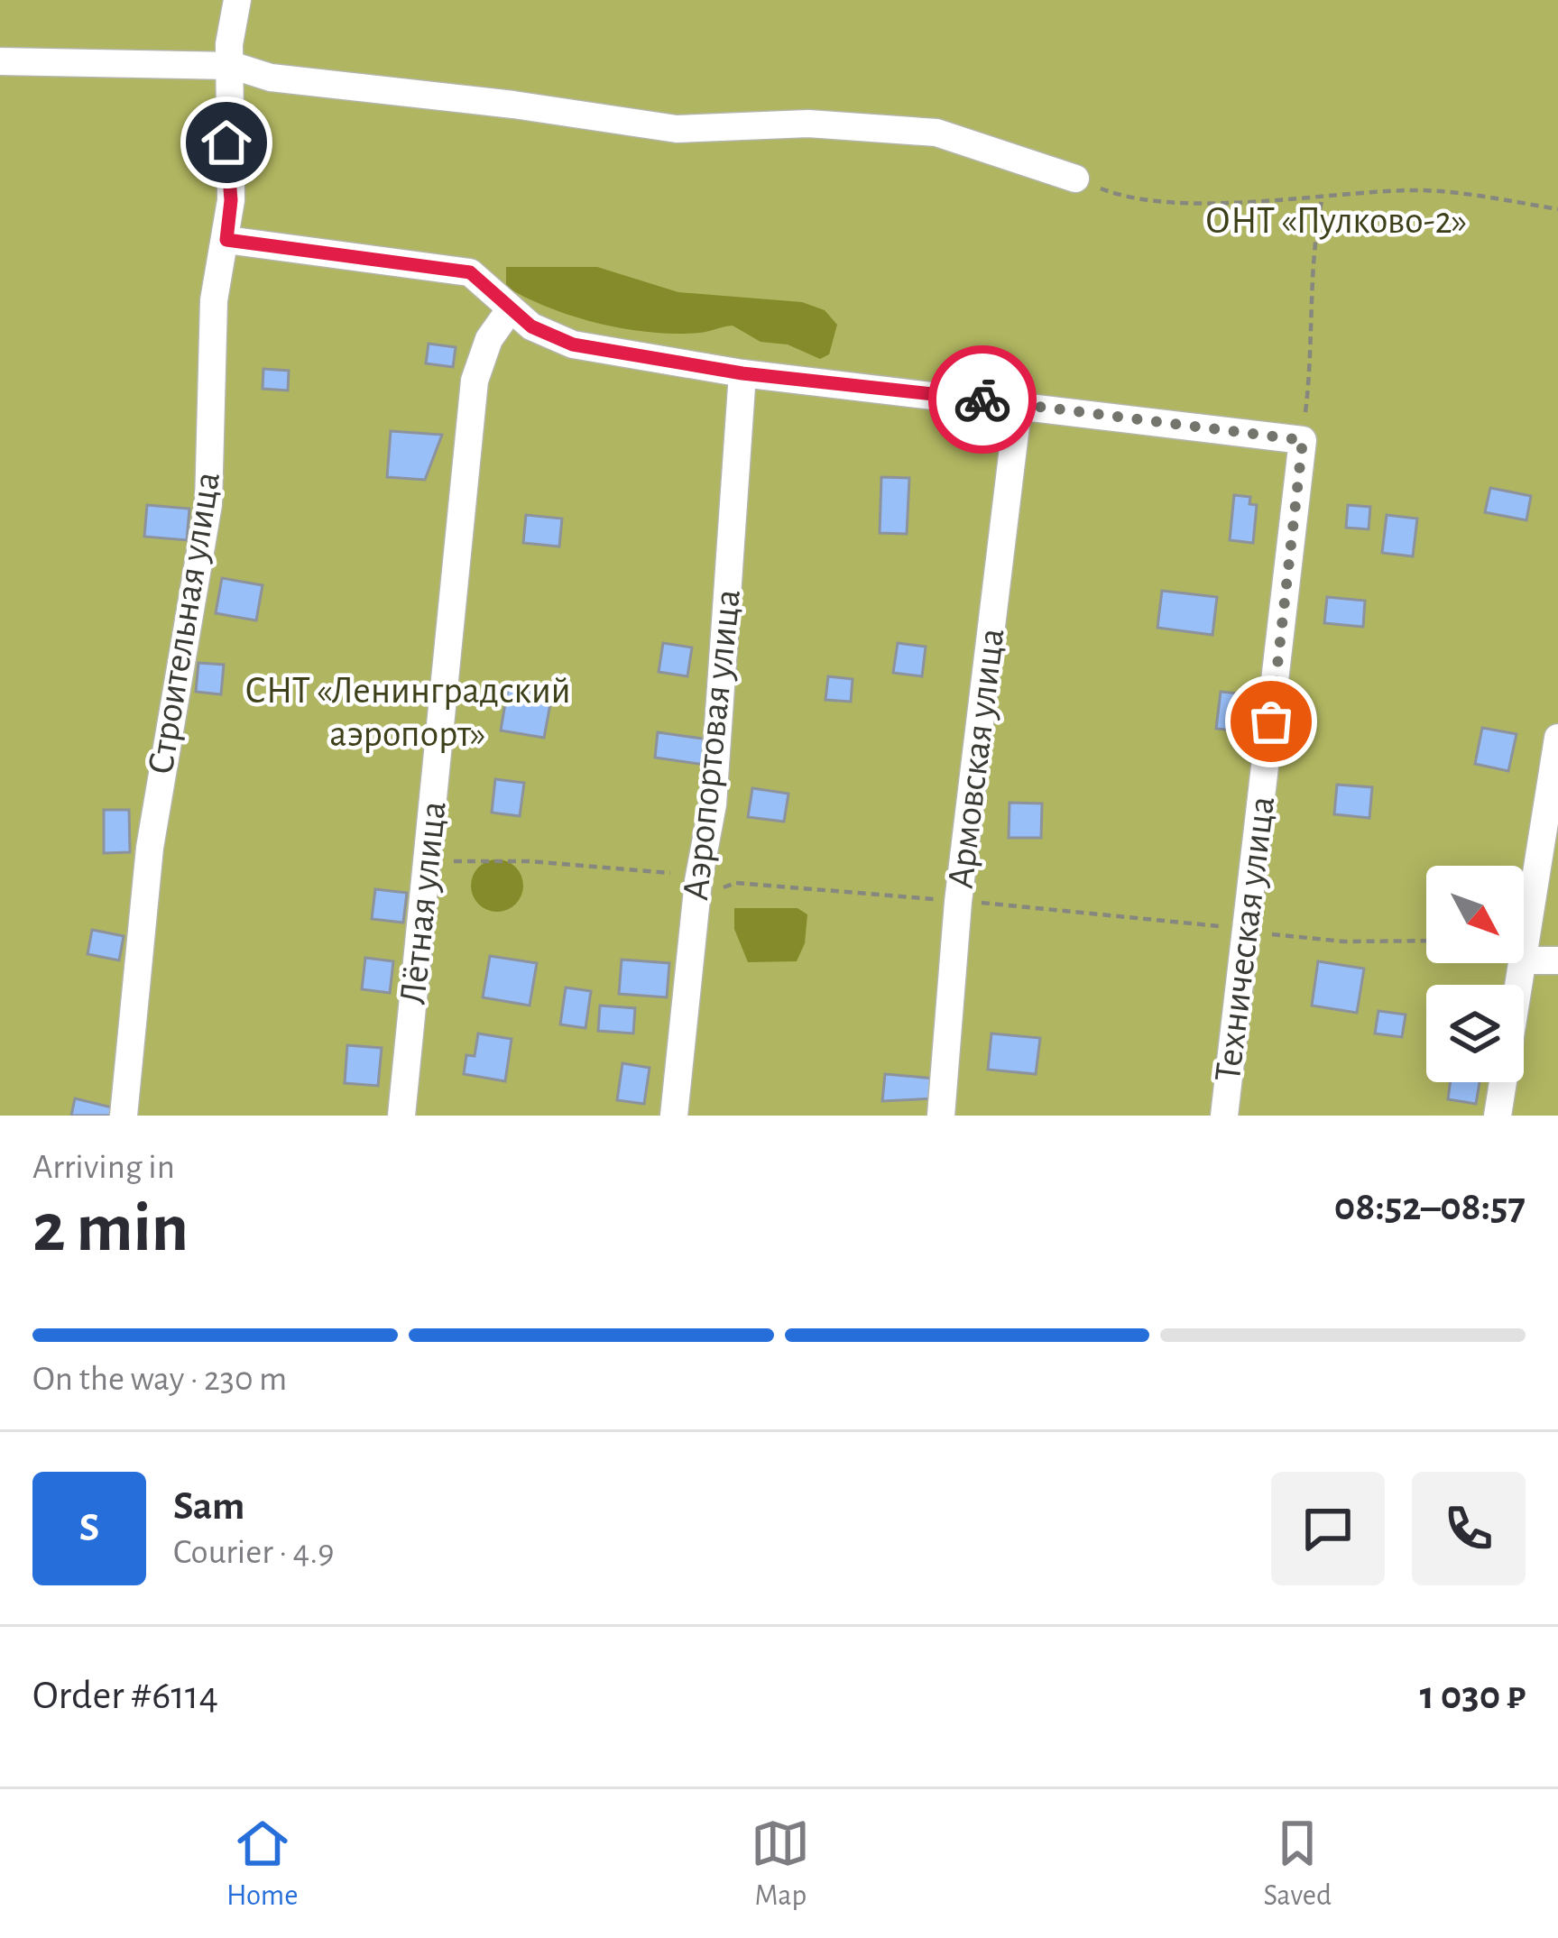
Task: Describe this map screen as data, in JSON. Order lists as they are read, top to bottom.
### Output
{
  "streets": {
    "lane": [
      "Строительная улица",
      "Аэропортовая улица",
      "Армовская улица",
      "Лётная улица",
      "Техническая улица"
    ]
  },
  "parks": ["ОНТ «Пулково-2»", "СНТ «Ленинградский аэропорт»"],
  "north": "bottom right",
  "page": {
    "heading": ["2 min", "Arriving in", "08:52–08:57"],
    "panel": [
      "Sam",
      "Courier · 4.9",
      "Order #6114",
      "1 030 ₽"
    ],
    "bar": "On the way · 230 m",
    "round": "S",
    "tabs": ["Home", "Map", "Saved"]
  }
}
